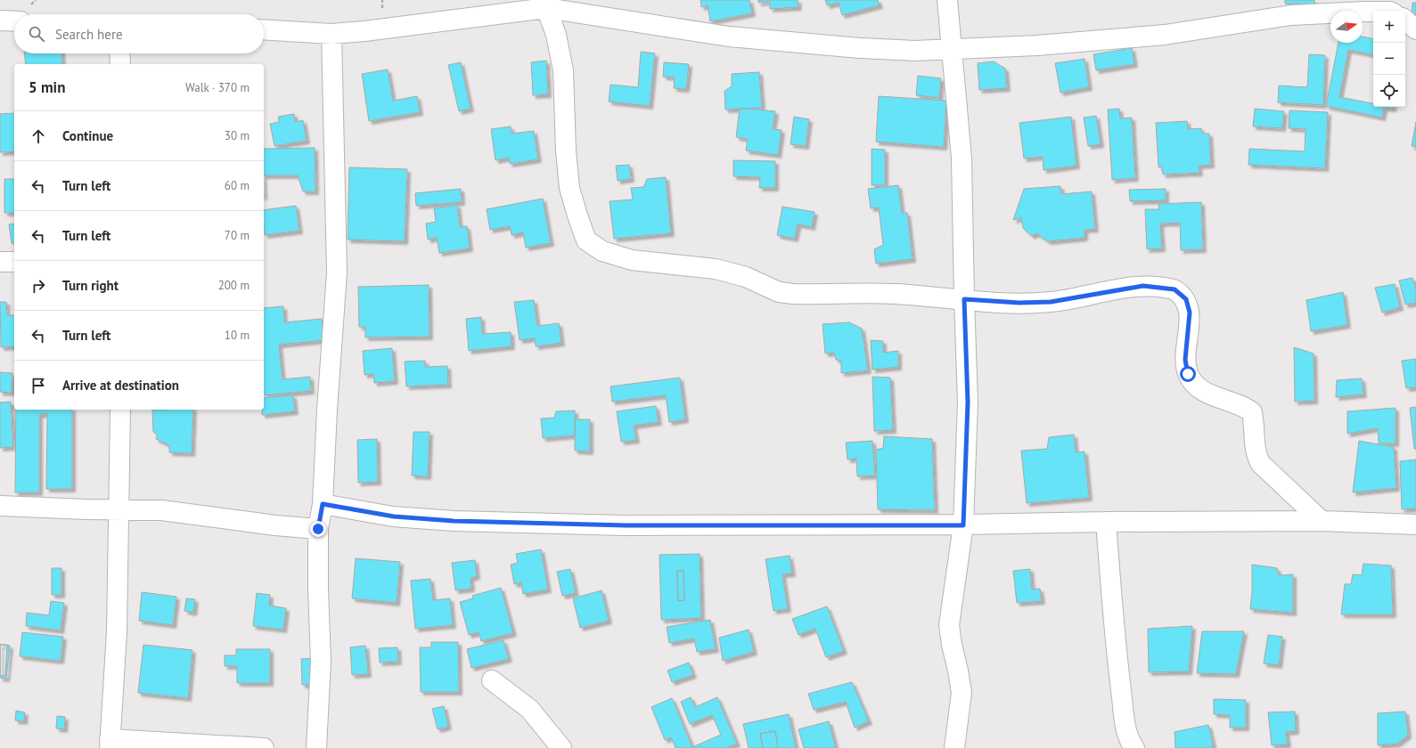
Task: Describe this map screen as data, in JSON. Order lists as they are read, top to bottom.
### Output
{
  "north": "right",
  "page": {
    "map_buttons": ["+", "−"],
    "search": "Search here",
    "heading": ["5 min", "Walk · 370 m"],
    "list": [
      ["Continue", "30 m"],
      ["Turn left", "60 m"],
      ["Turn left", "70 m"],
      ["Turn right", "200 m"],
      ["Turn left", "10 m"],
      "Arrive at destination"
    ]
  }
}
